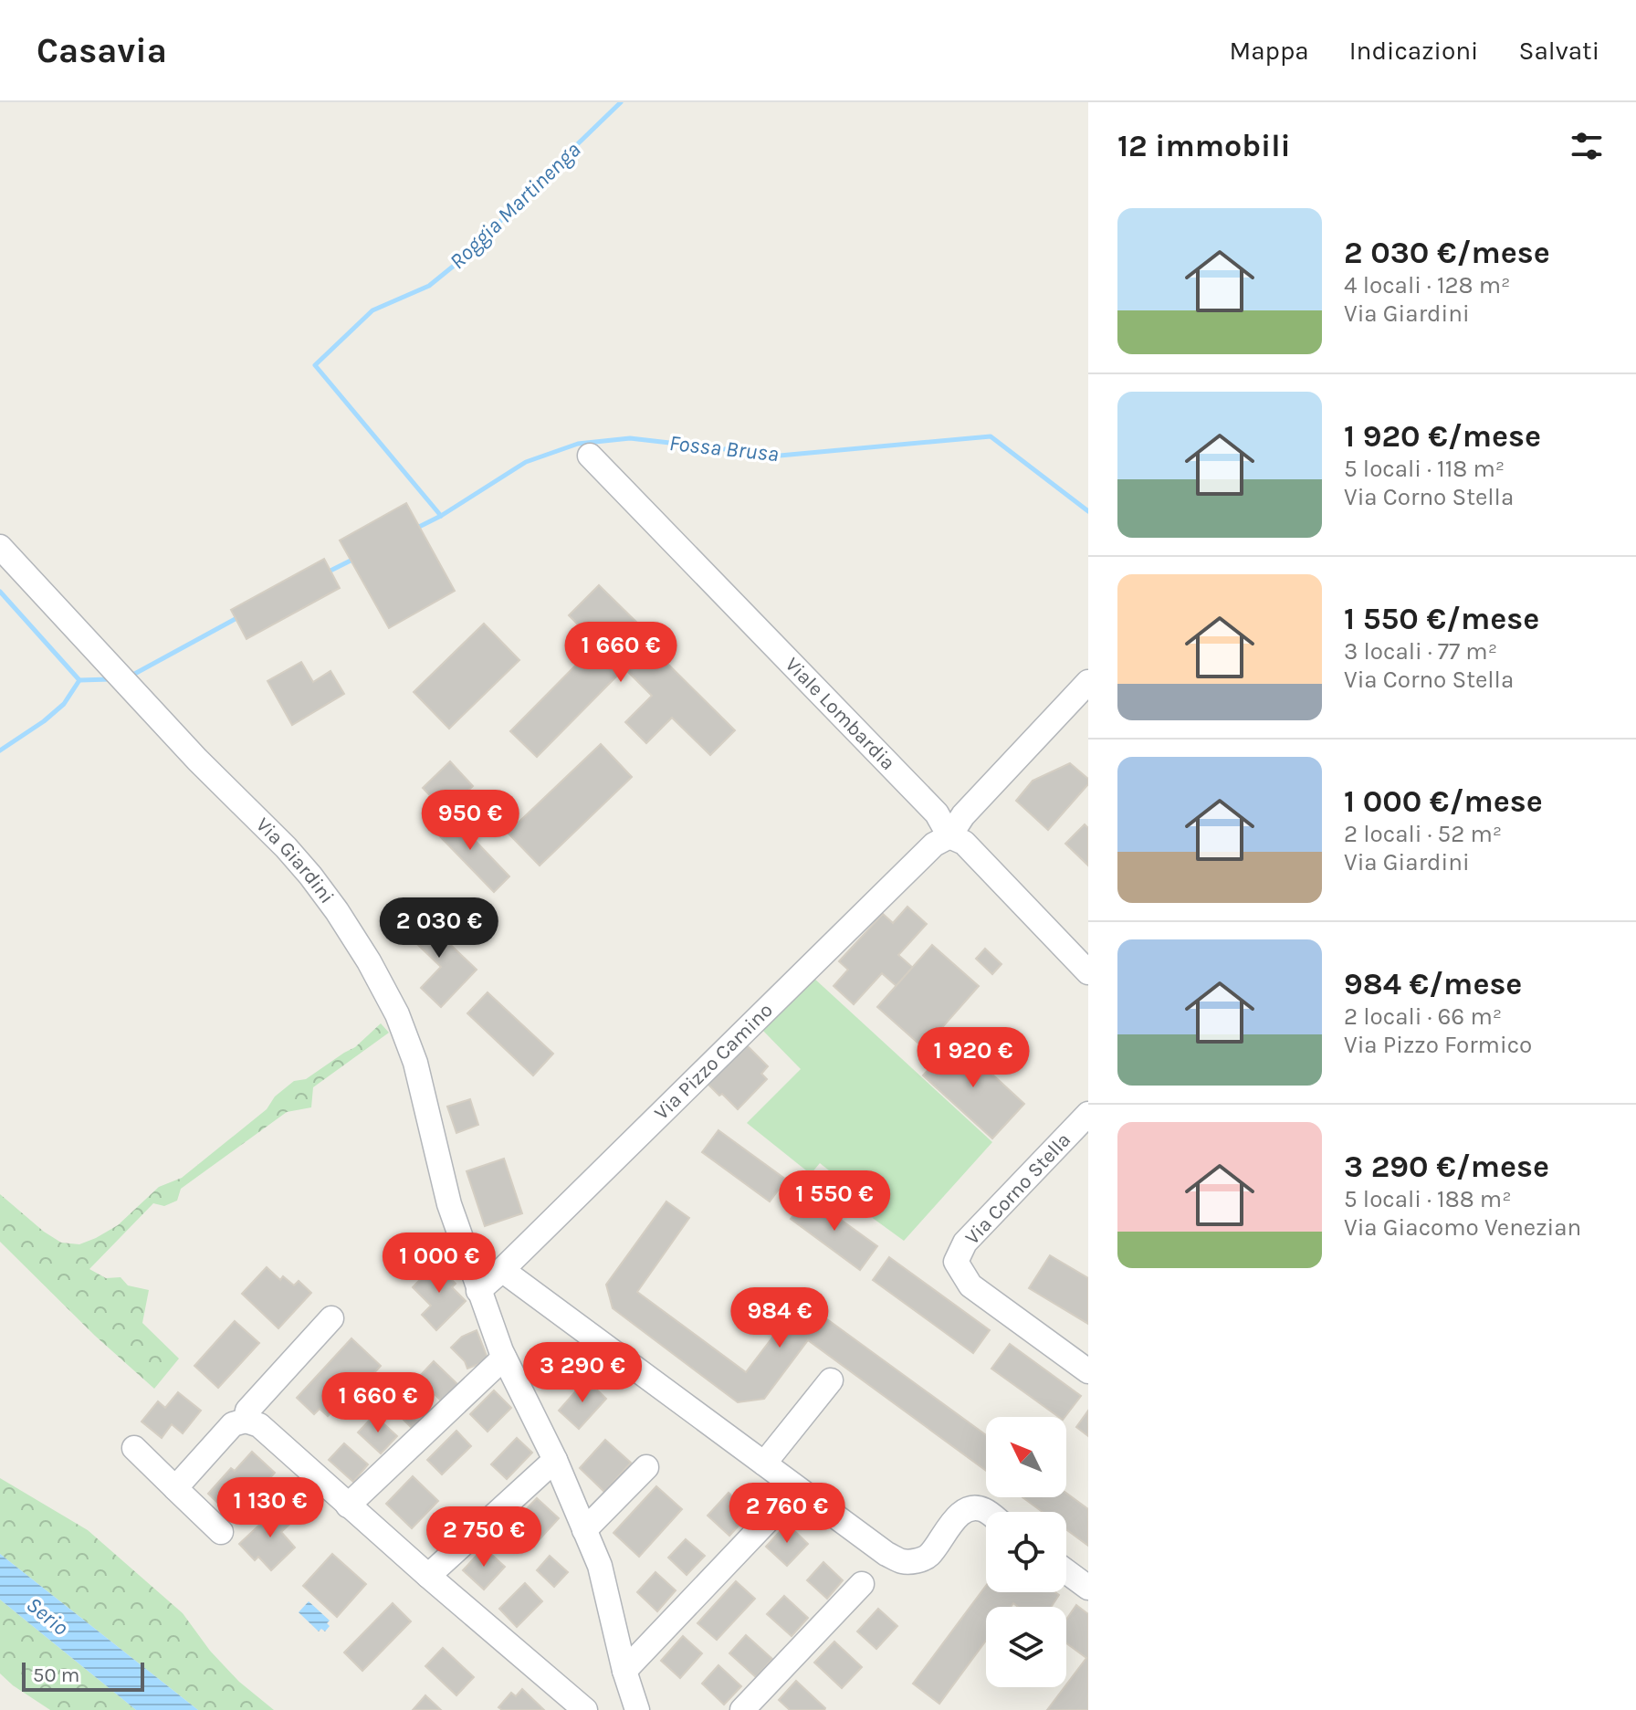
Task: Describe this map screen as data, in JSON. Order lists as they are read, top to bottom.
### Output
{
  "streets": {
    "street": [
      "Viale Lombardia",
      "Via Giardini",
      "Via Pizzo Camino",
      "Via Corno Stella"
    ]
  },
  "crossings": [
    ["Viale Lombardia", "Via Pizzo Camino"],
    ["Via Giardini", "Via Pizzo Camino"]
  ],
  "water": ["Roggia Martinenga", "Fossa Brusa", "Serio"],
  "scale_bar": "50 m",
  "north": "top left",
  "page": {
    "header": "Casavia",
    "nav": ["Mappa", "Indicazioni", "Salvati"],
    "heading": "12 immobili",
    "list": [
      {
        "name": "2 030 €/mese",
        "note": "4 locali · 128 m² · Via Giardini"
      },
      {
        "name": "1 920 €/mese",
        "note": "5 locali · 118 m² · Via Corno Stella"
      },
      {
        "name": "1 550 €/mese",
        "note": "3 locali · 77 m² · Via Corno Stella"
      },
      {
        "name": "1 000 €/mese",
        "note": "2 locali · 52 m² · Via Giardini"
      },
      {
        "name": "984 €/mese",
        "note": "2 locali · 66 m² · Via Pizzo Formico"
      },
      {
        "name": "3 290 €/mese",
        "note": "5 locali · 188 m² · Via Giacomo Venezian"
      }
    ],
    "price": [
      "1 660 €",
      "950 €",
      "2 030 €",
      "1 920 €",
      "1 550 €",
      "1 000 €",
      "984 €",
      "3 290 €",
      "1 660 €",
      "1 130 €",
      "2 760 €",
      "2 750 €"
    ],
    "scale": "50 m"
  }
}
